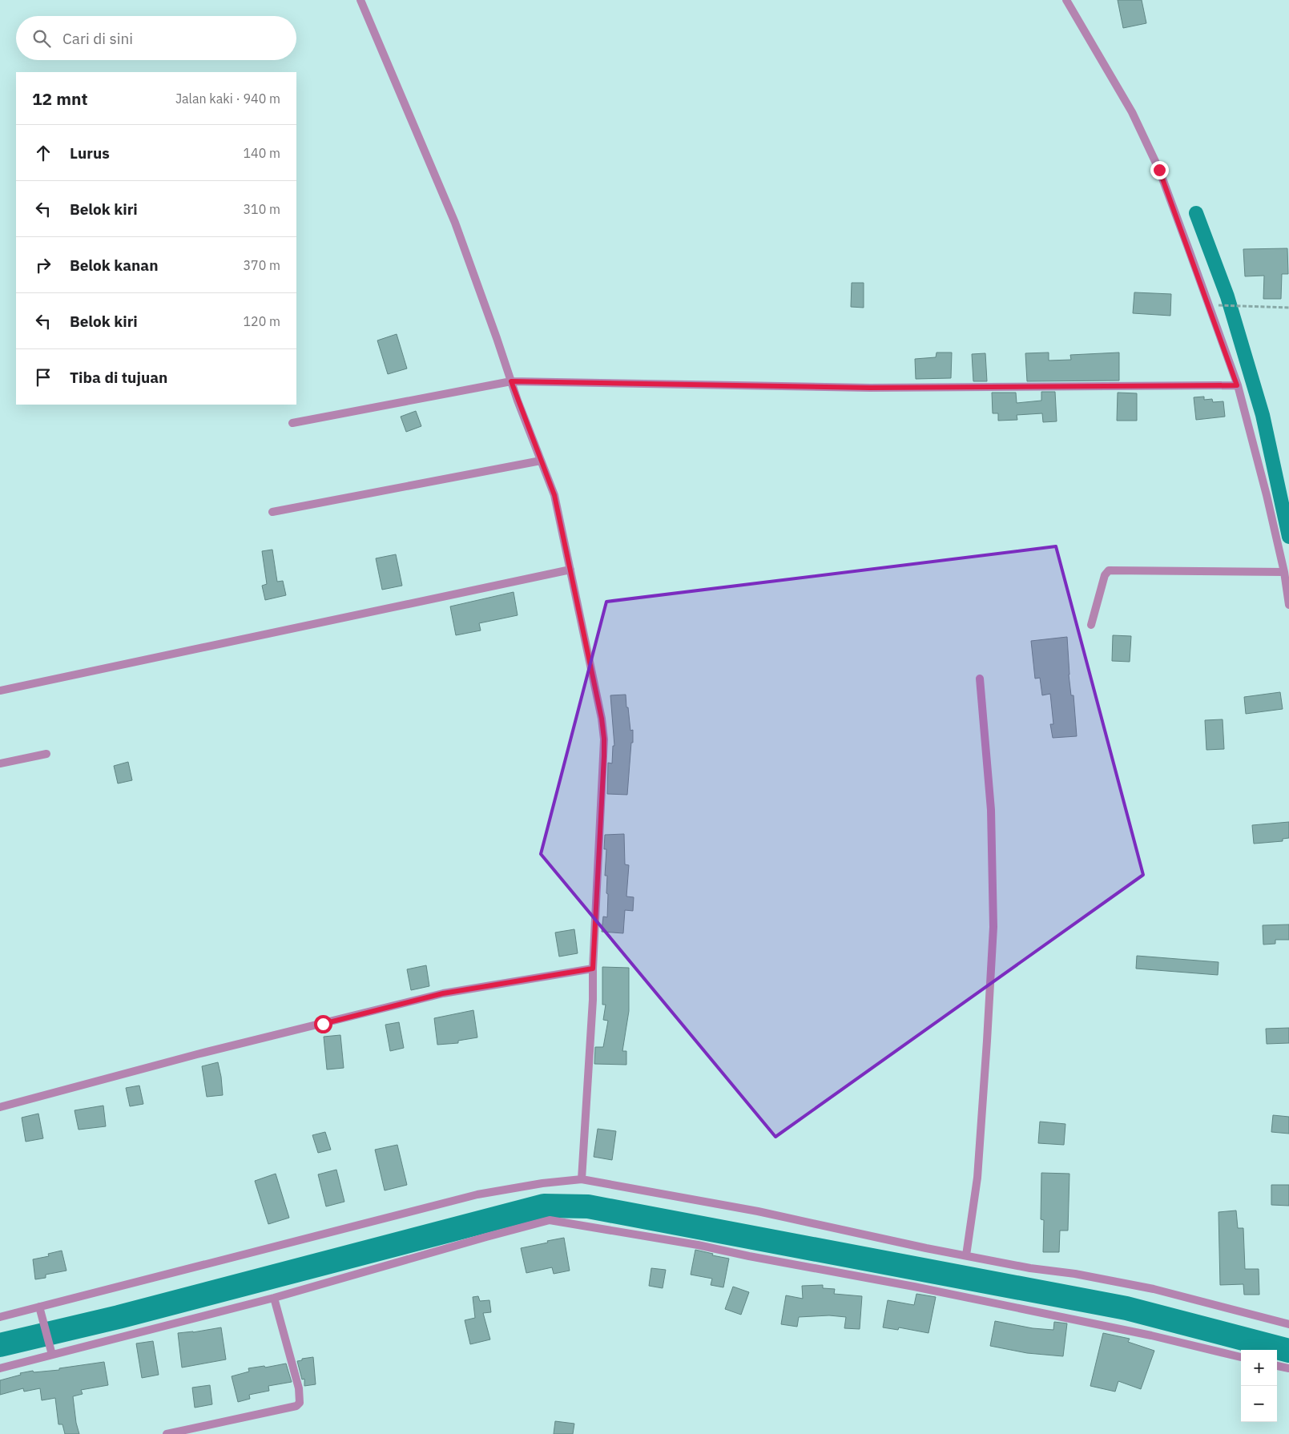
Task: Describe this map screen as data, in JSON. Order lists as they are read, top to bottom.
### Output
{
  "page": {
    "search": "Cari di sini",
    "heading": ["12 mnt", "Jalan kaki · 940 m"],
    "list": [
      ["Lurus", "140 m"],
      ["Belok kiri", "310 m"],
      ["Belok kanan", "370 m"],
      ["Belok kiri", "120 m"],
      "Tiba di tujuan"
    ],
    "map_buttons": ["+", "−"]
  }
}
